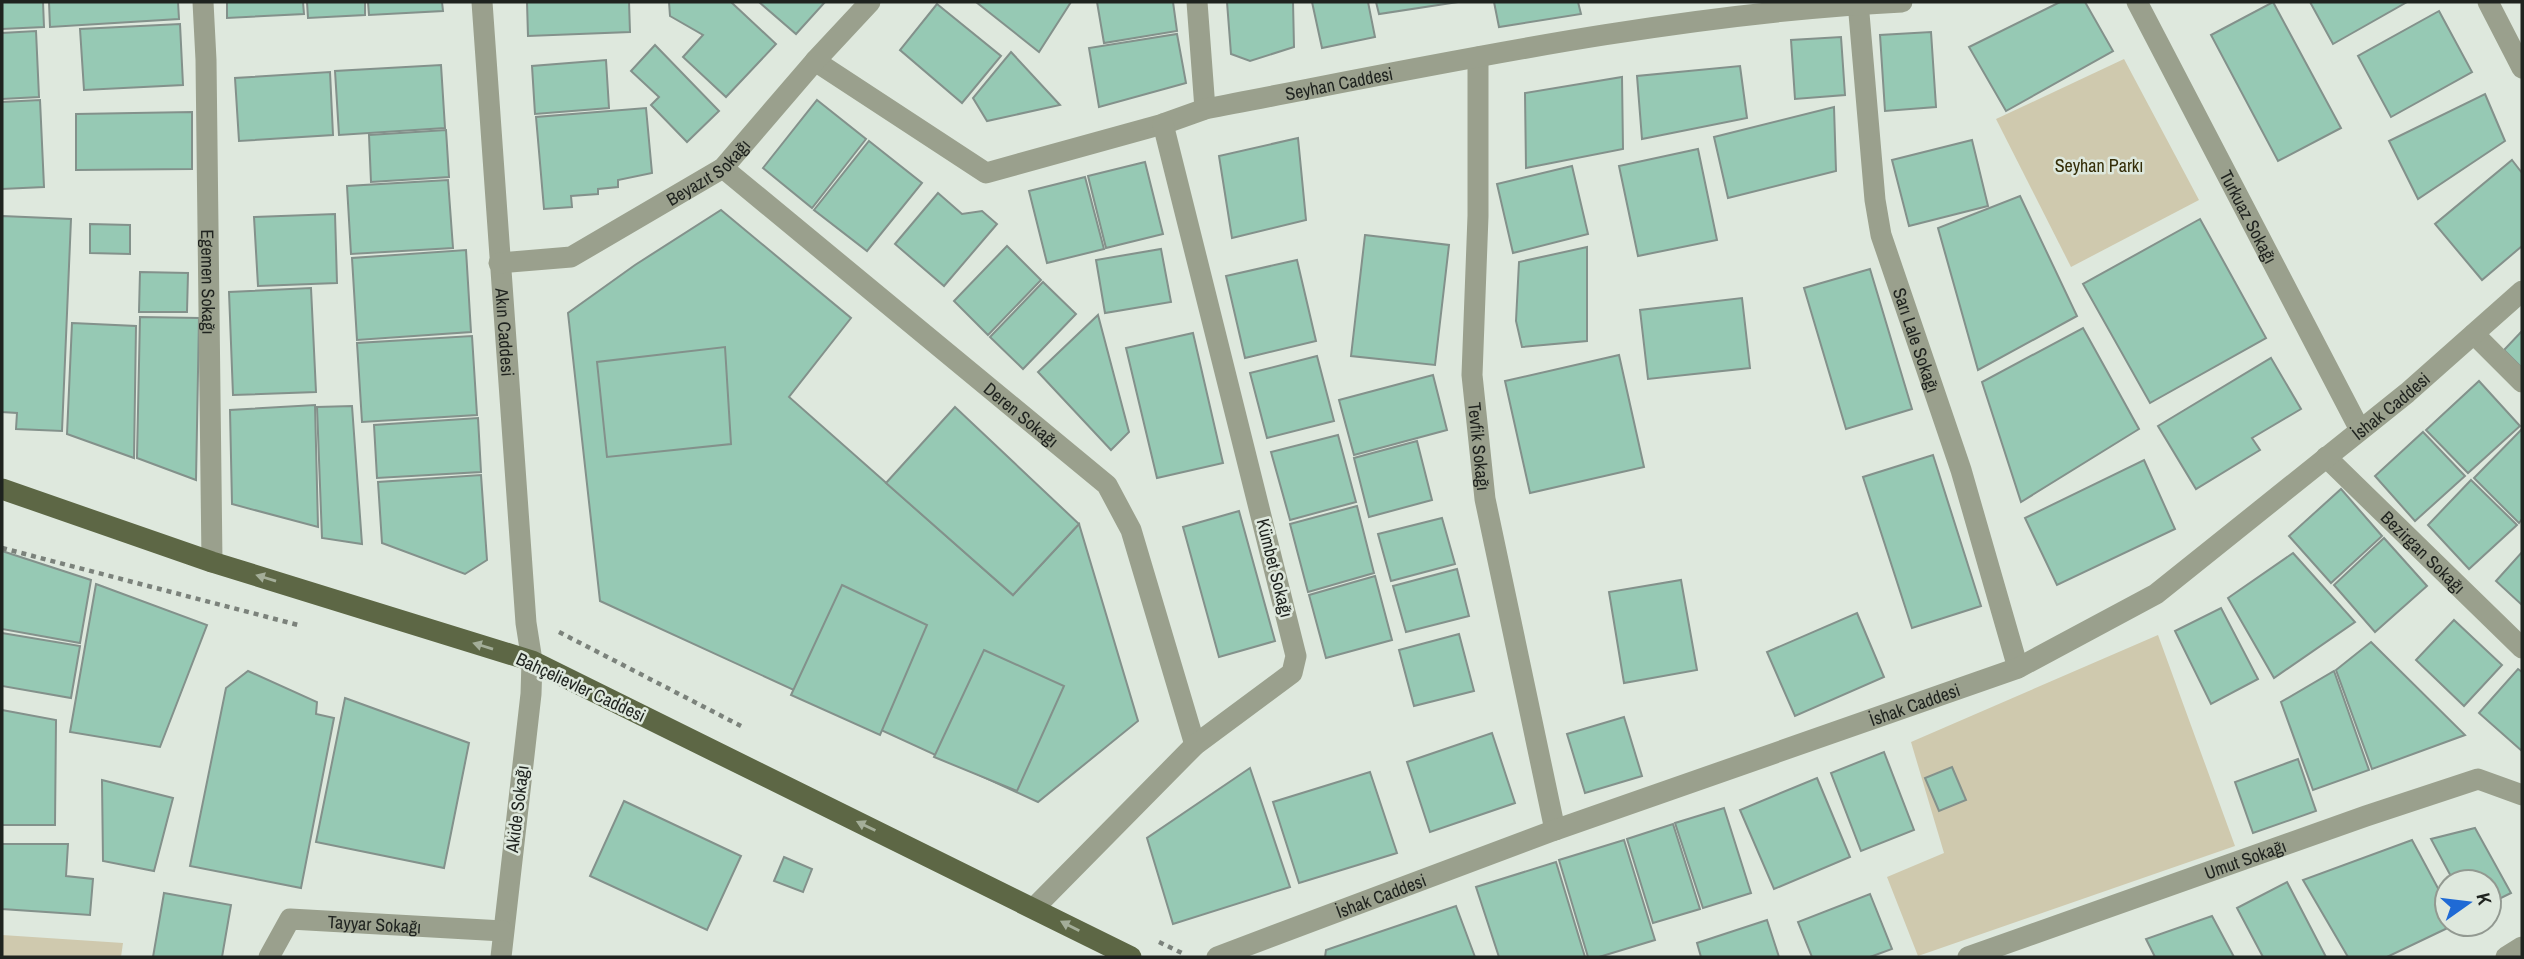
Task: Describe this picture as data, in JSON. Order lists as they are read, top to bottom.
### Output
{
  "streets": {
    "main road": ["Bahçelievler Caddesi"],
    "street": [
      "Seyhan Caddesi",
      "Beyazıt Sokağı",
      "Turkuaz Sokağı",
      "Egemen Sokağı",
      "Akın Caddesi",
      "Sarı Lale Sokağı",
      "İshak Caddesi",
      "Deren Sokağı",
      "Tevfik Sokağı",
      "Bezirgan Sokağı",
      "Kümbet Sokağı",
      "Akide Sokağı",
      "Umut Sokağı",
      "Tayyar Sokağı"
    ]
  },
  "crossings": [
    ["Seyhan Caddesi", "Beyazıt Sokağı"],
    ["Seyhan Caddesi", "Sarı Lale Sokağı"],
    ["Seyhan Caddesi", "Tevfik Sokağı"],
    ["Seyhan Caddesi", "Kümbet Sokağı"],
    ["Beyazıt Sokağı", "Akın Caddesi"],
    ["Beyazıt Sokağı", "Deren Sokağı"],
    ["Turkuaz Sokağı", "İshak Caddesi"],
    ["Egemen Sokağı", "Bahçelievler Caddesi"],
    ["Akın Caddesi", "Bahçelievler Caddesi"],
    ["Akın Caddesi", "Akide Sokağı"],
    ["Sarı Lale Sokağı", "İshak Caddesi"],
    ["İshak Caddesi", "Tevfik Sokağı"],
    ["İshak Caddesi", "Bezirgan Sokağı"],
    ["Deren Sokağı", "Kümbet Sokağı"],
    ["Kümbet Sokağı", "Bahçelievler Caddesi"],
    ["Bahçelievler Caddesi", "Akide Sokağı"],
    ["Akide Sokağı", "Tayyar Sokağı"]
  ],
  "one_way": ["Bahçelievler Caddesi"],
  "parks": ["Seyhan Parkı"],
  "north": "right"
}
